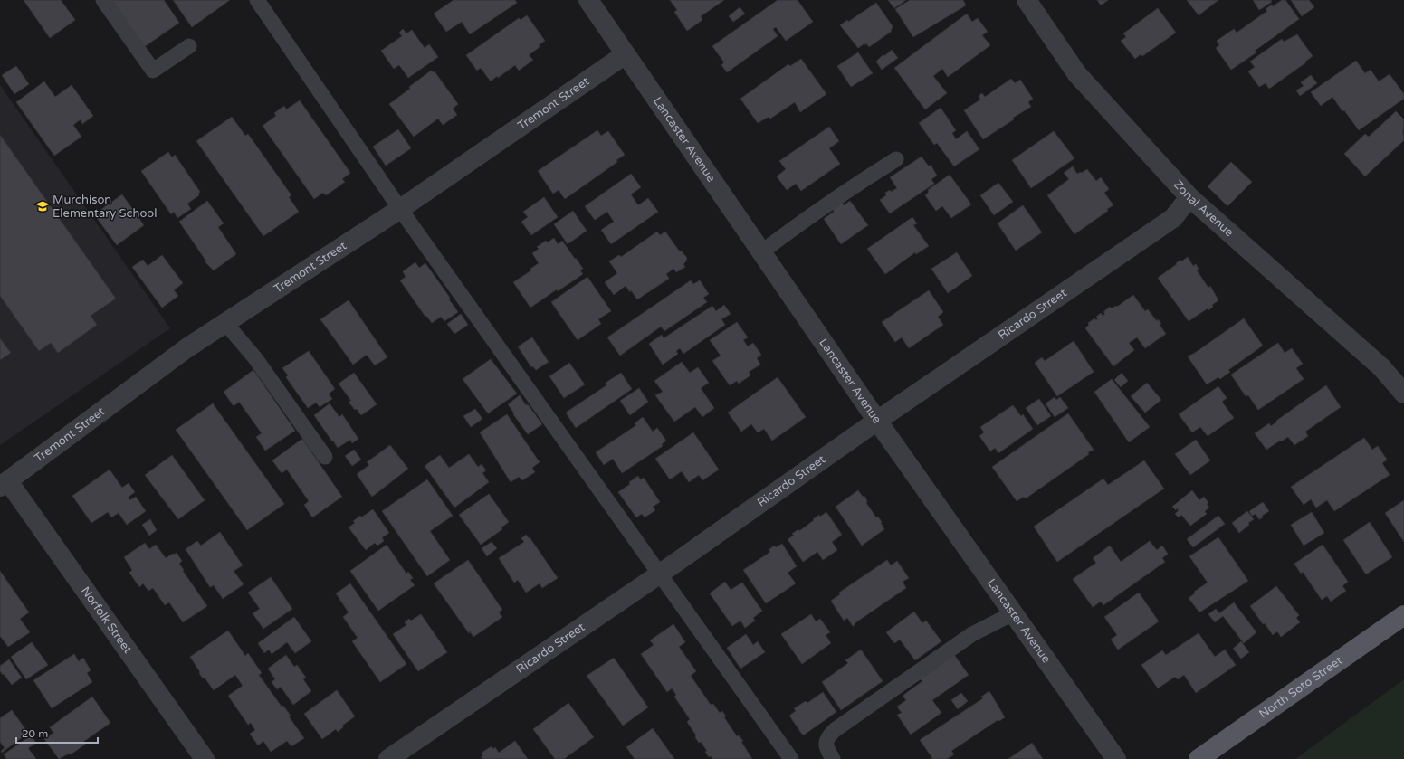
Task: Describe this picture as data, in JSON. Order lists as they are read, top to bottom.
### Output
{
  "streets": {
    "main road": ["North Soto Street"],
    "street": [
      "Tremont Street",
      "Lancaster Avenue",
      "Zonal Avenue",
      "Ricardo Street",
      "Norfolk Street"
    ]
  },
  "crossings": [
    ["Tremont Street", "Lancaster Avenue"],
    ["Tremont Street", "Norfolk Street"],
    ["Lancaster Avenue", "Ricardo Street"],
    ["Zonal Avenue", "Ricardo Street"]
  ],
  "places": {
    "school or university": ["Murchison Elementary School"]
  },
  "scale_bar": "20 m"
}
